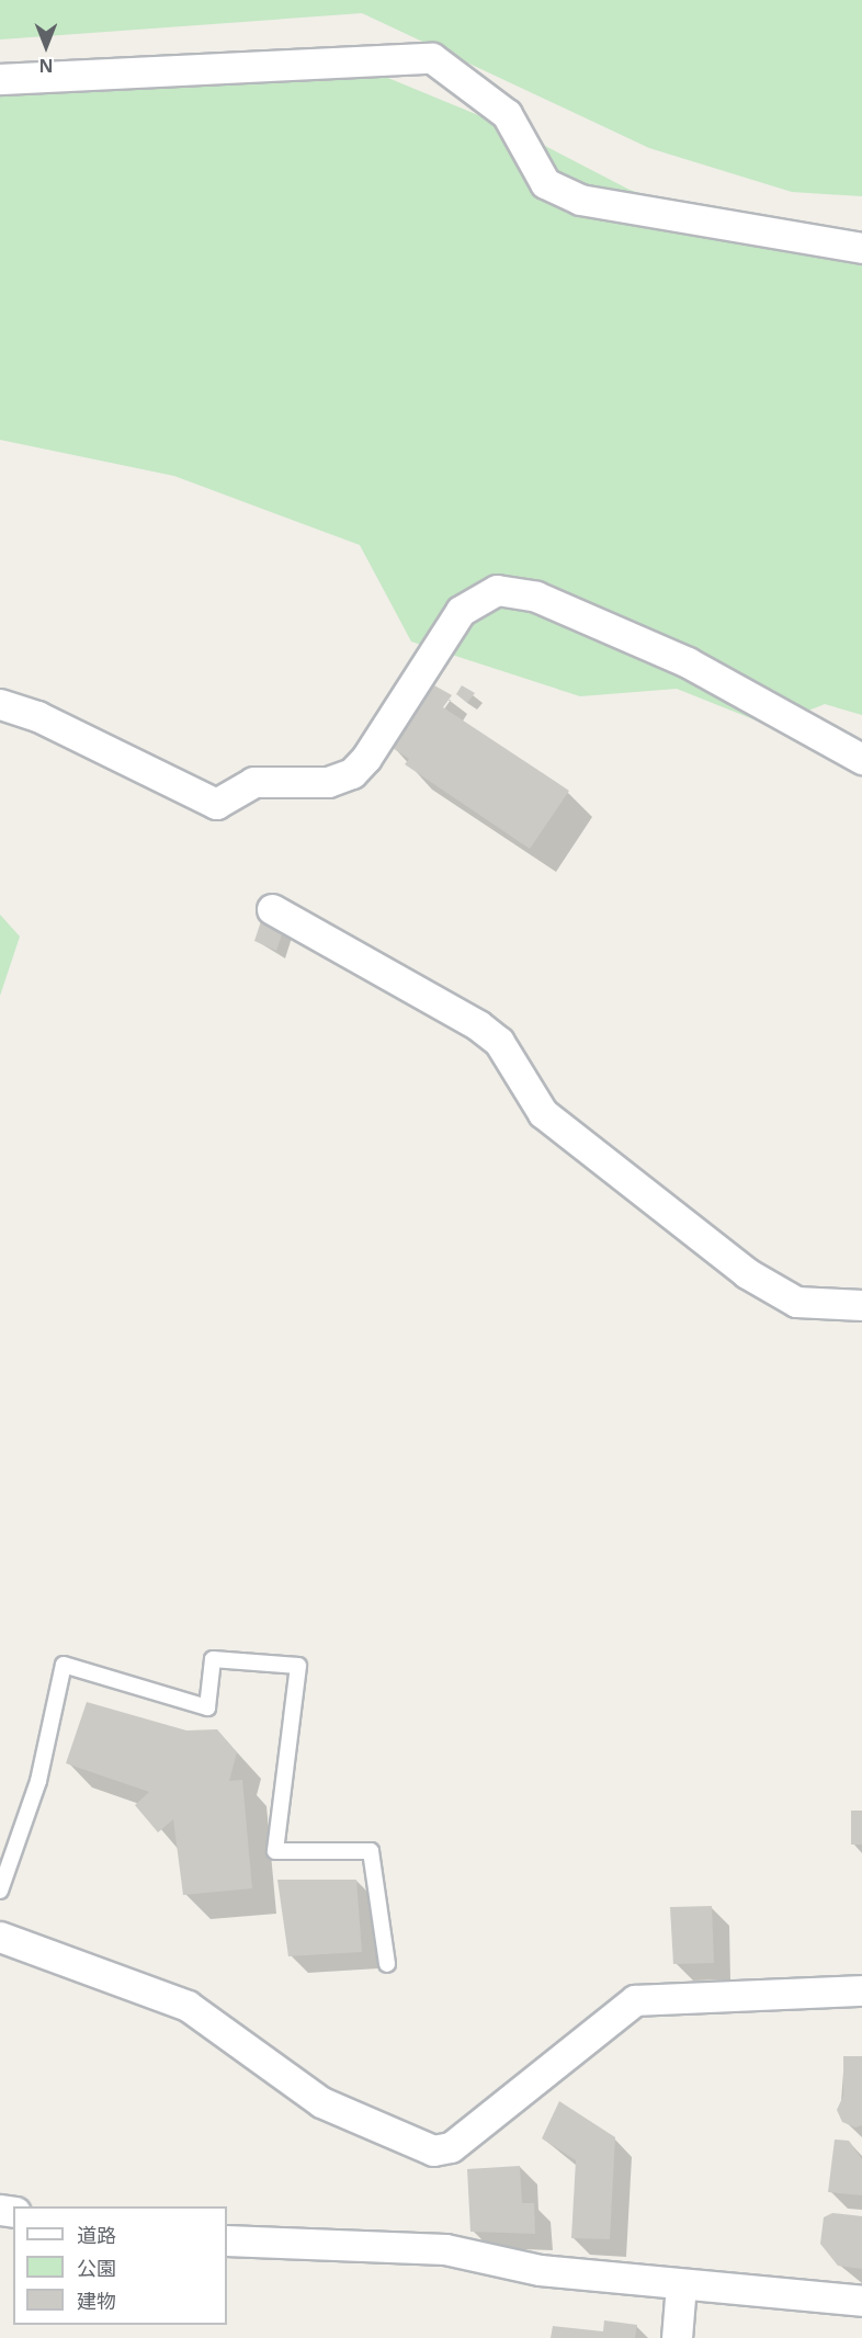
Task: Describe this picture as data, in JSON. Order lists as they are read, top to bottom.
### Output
{
  "legend": ["道路", "公園", "建物"],
  "north": "bottom"
}
